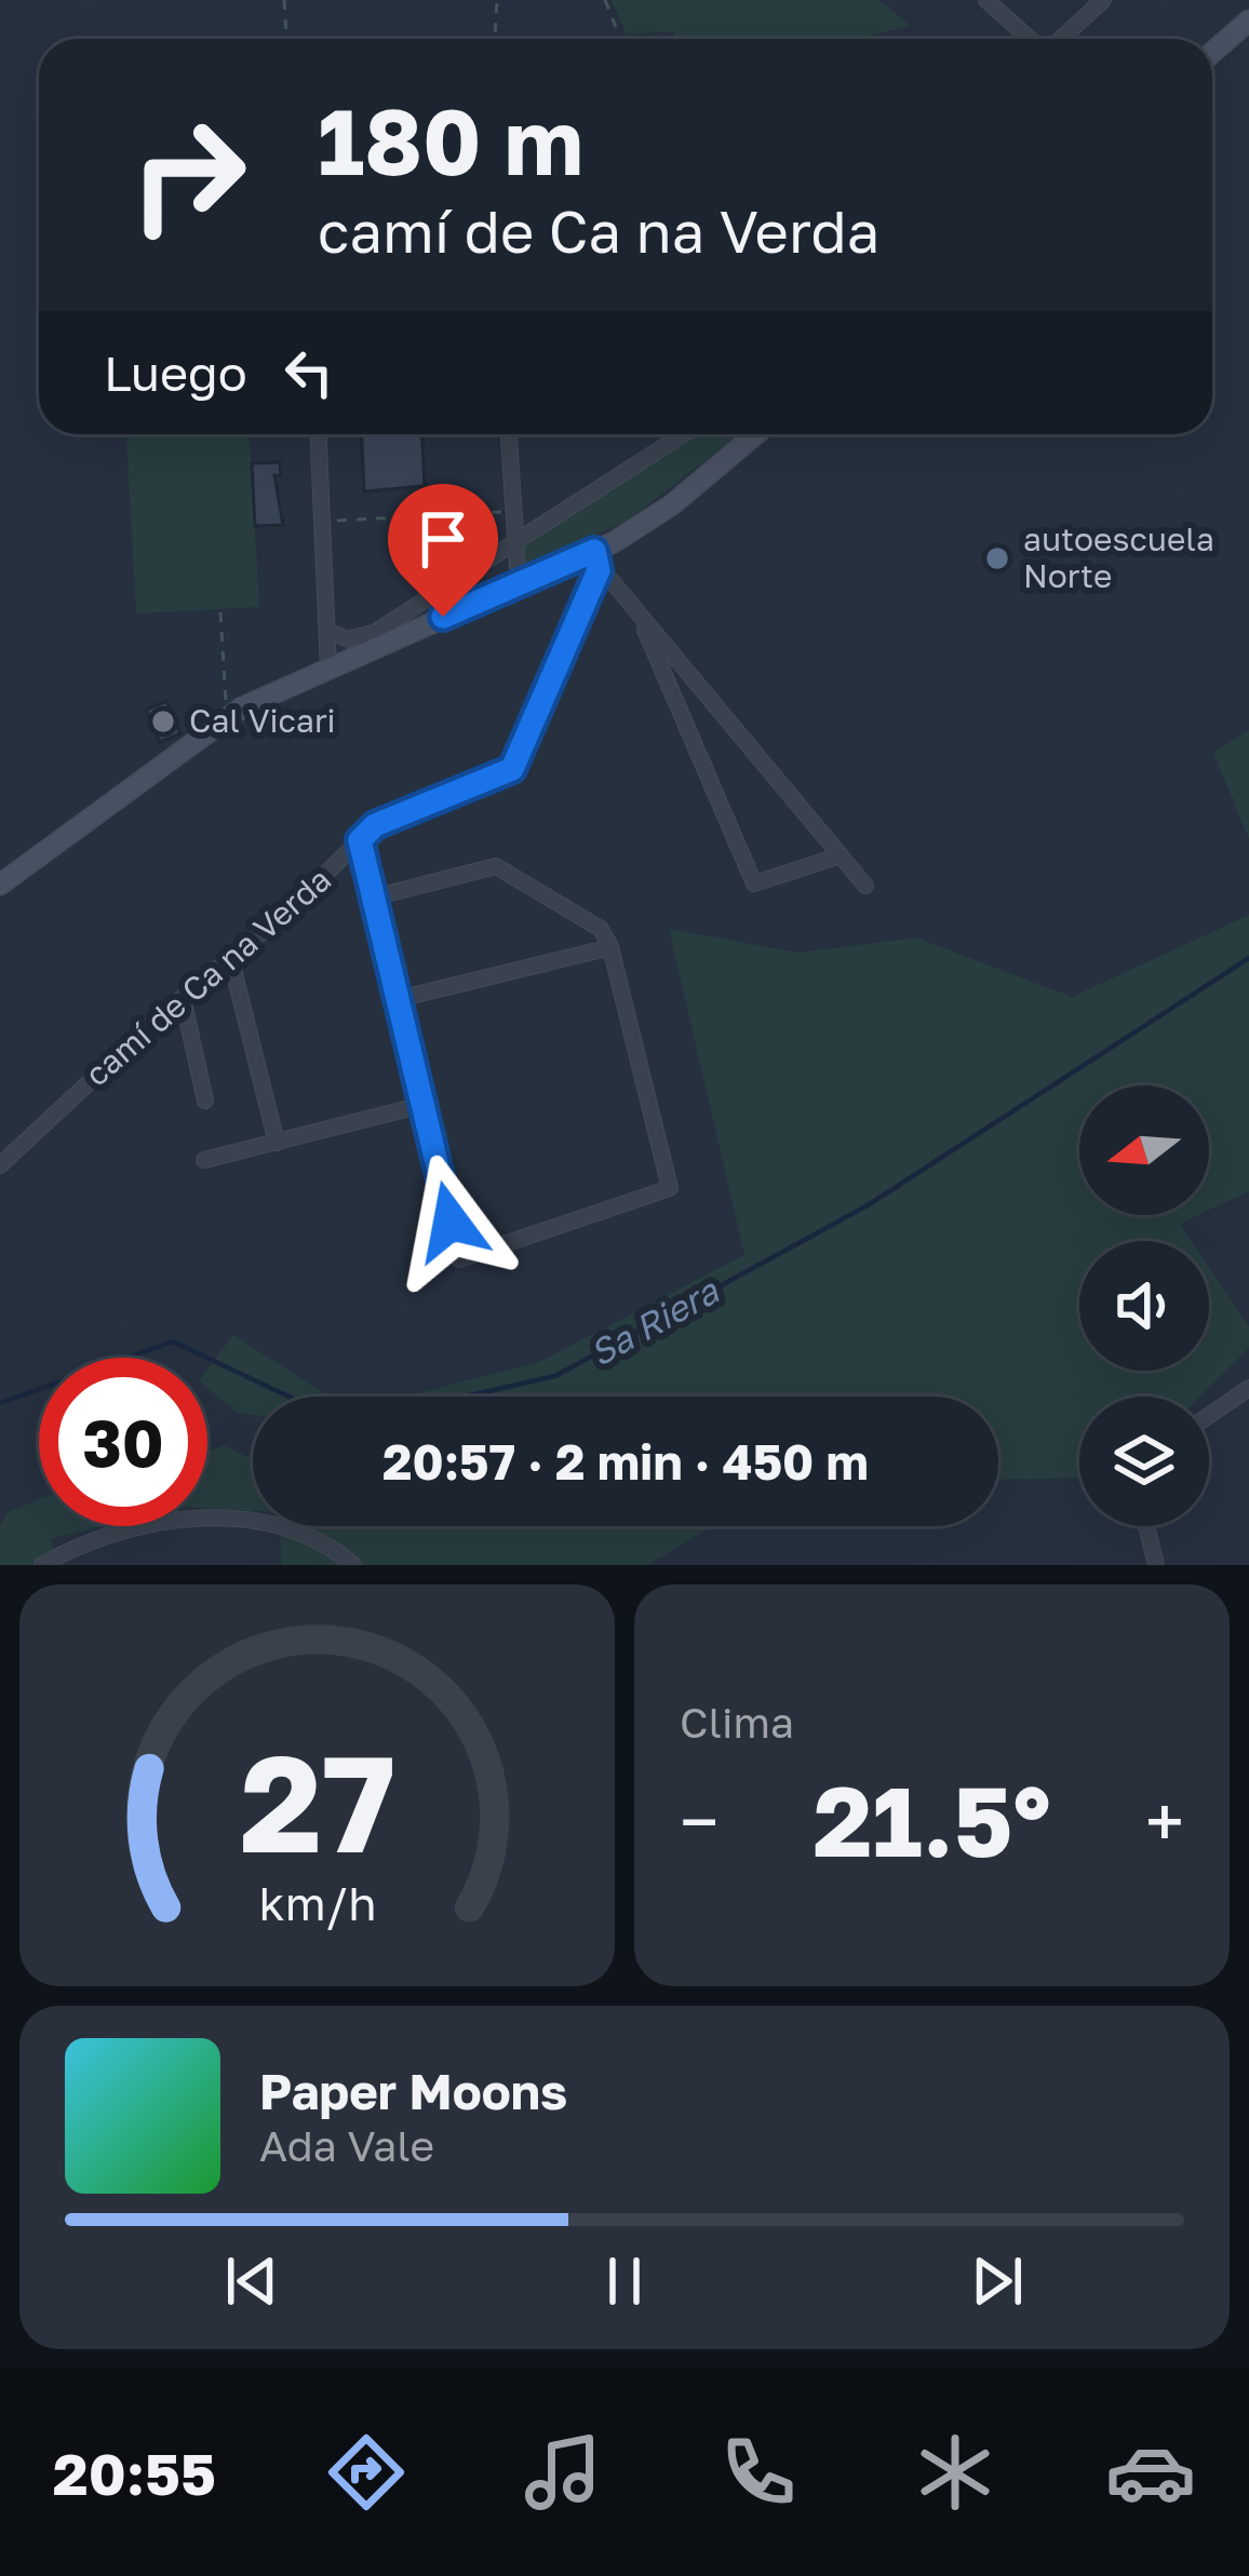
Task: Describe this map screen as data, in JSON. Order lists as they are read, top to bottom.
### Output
{
  "streets": {
    "street": ["camí de Ca na Verda"]
  },
  "water": ["Sa Riera"],
  "places": ["autoescuela Norte", "Cal Vicari"],
  "north": "left",
  "page": {
    "turn": ["180 m", "camí de Ca na Verda"],
    "then": "Luego",
    "limit": "30",
    "trip": "20:57 · 2 min · 450 m",
    "tile": "Clima",
    "heat": ["−", "21.5°", "+"],
    "song": ["Paper Moons", "Ada Vale"],
    "tabs": "20:55",
    "gauge": ["27", "km/h"]
  }
}
